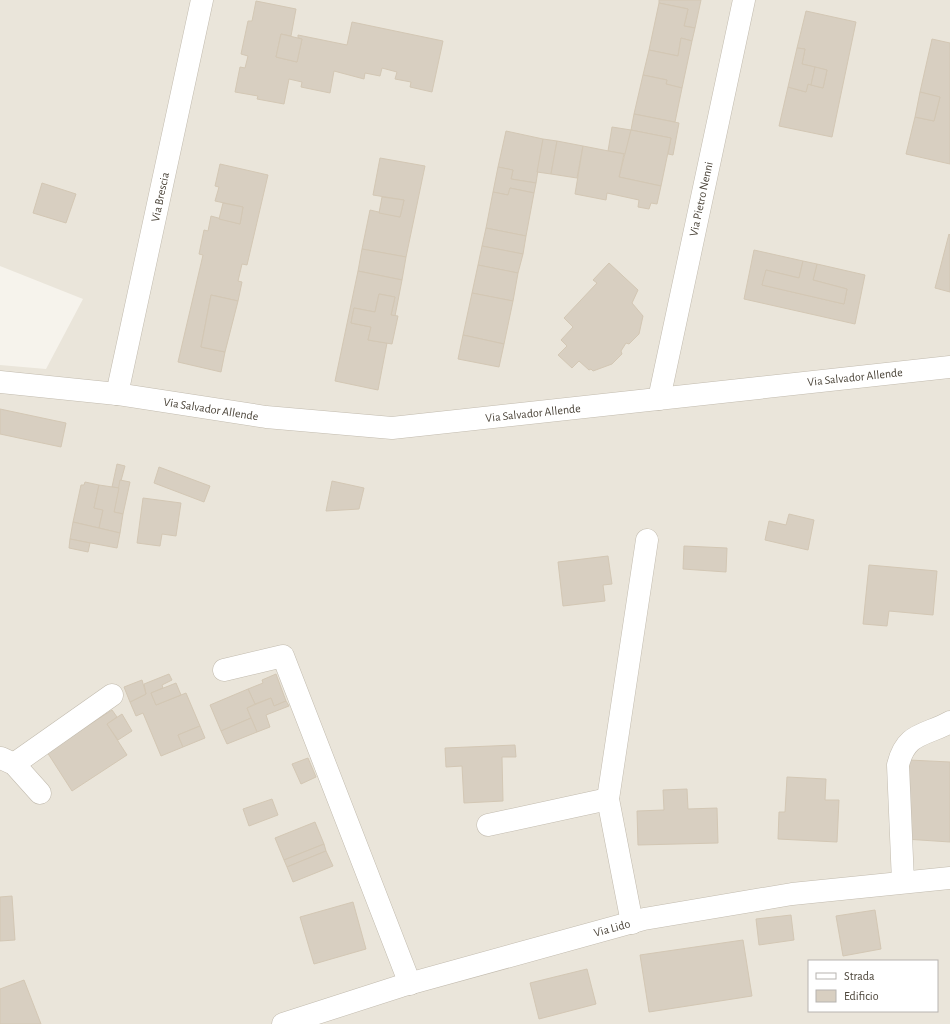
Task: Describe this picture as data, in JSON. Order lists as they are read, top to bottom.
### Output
{
  "streets": {
    "street": [
      "Via Brescia",
      "Via Pietro Nenni",
      "Via Salvador Allende",
      "Via Lido"
    ]
  },
  "crossings": [
    ["Via Brescia", "Via Salvador Allende"],
    ["Via Pietro Nenni", "Via Salvador Allende"]
  ],
  "legend": ["Strada", "Edificio"]
}
